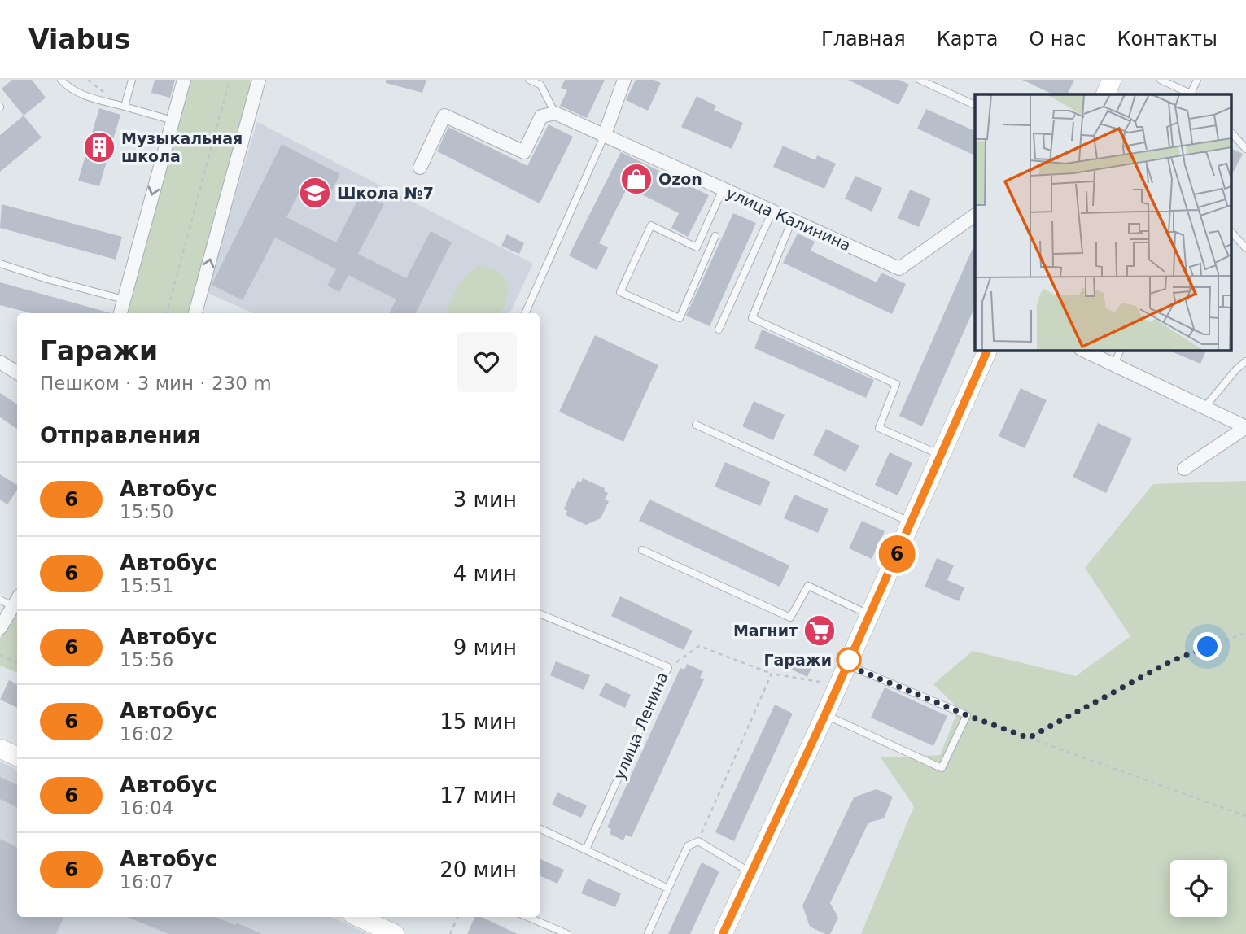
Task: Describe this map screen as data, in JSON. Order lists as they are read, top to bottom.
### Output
{
  "streets": {
    "street": ["улица Калинина"],
    "lane": ["улица Ленина"]
  },
  "places": {
    "building": ["Музыкальная школа"],
    "shop": ["Ozon"],
    "school or university": ["Школа №7"],
    "supermarket": ["Магнит"],
    "other": ["Гаражи"]
  },
  "lines": ["bus line 6"],
  "page": {
    "header": "Viabus",
    "nav": [
      "Главная",
      "Карта",
      "О нас",
      "Контакты"
    ],
    "on_map": "6",
    "heading": [
      ["Гаражи", "Пешком · 3 мин · 230 m"],
      "Отправления"
    ],
    "list": [
      {
        "mark": "6",
        "name": "Автобус",
        "note": "15:50",
        "value": "3 мин"
      },
      {
        "mark": "6",
        "name": "Автобус",
        "note": "15:51",
        "value": "4 мин"
      },
      {
        "mark": "6",
        "name": "Автобус",
        "note": "15:56",
        "value": "9 мин"
      },
      {
        "mark": "6",
        "name": "Автобус",
        "note": "16:02",
        "value": "15 мин"
      },
      {
        "mark": "6",
        "name": "Автобус",
        "note": "16:04",
        "value": "17 мин"
      },
      {
        "mark": "6",
        "name": "Автобус",
        "note": "16:07",
        "value": "20 мин"
      }
    ]
  }
}
